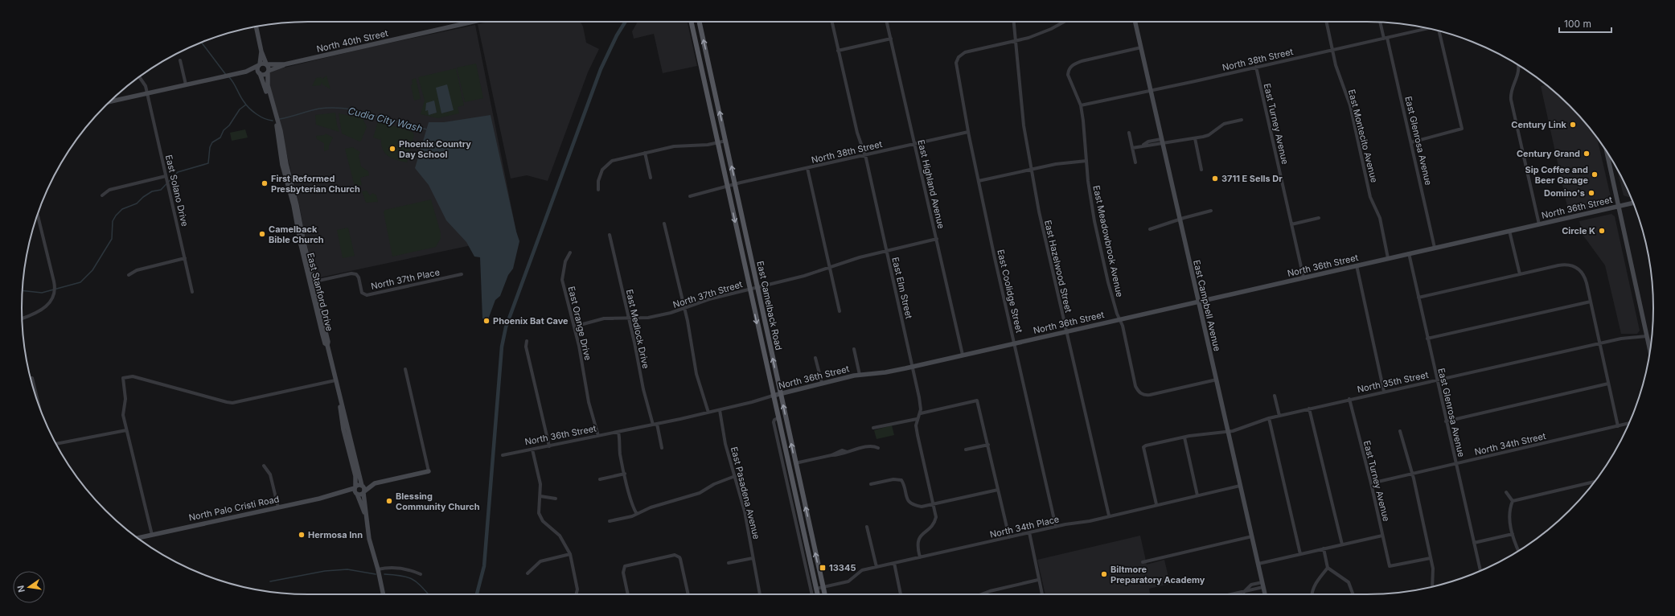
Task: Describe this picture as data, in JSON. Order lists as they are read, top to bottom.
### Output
{
  "streets": {
    "main road": ["East Camelback Road"],
    "street": [
      "North 40th Street",
      "North 38th Street",
      "East Turney Avenue",
      "East Montecito Avenue",
      "East Glenrosa Avenue",
      "East Highland Avenue",
      "East Solano Drive",
      "North 36th Street",
      "East Meadowbrook Avenue",
      "East Hazelwood Street",
      "North 37th Place",
      "East Elm Street",
      "East Coolidge Street",
      "East Stanford Drive",
      "North 37th Street",
      "East Campbell Avenue",
      "East Orange Drive",
      "East Medlock Drive",
      "North 35th Street",
      "North 34th Street",
      "East Pasadena Avenue",
      "North Palo Cristi Road",
      "North 34th Place"
    ]
  },
  "crossings": [
    ["North 40th Street", "East Stanford Drive"],
    ["North 38th Street", "East Turney Avenue"],
    ["North 38th Street", "East Montecito Avenue"],
    ["North 38th Street", "East Glenrosa Avenue"],
    ["North 38th Street", "East Highland Avenue"],
    ["North 38th Street", "East Meadowbrook Avenue"],
    ["North 38th Street", "East Elm Street"],
    ["North 38th Street", "East Coolidge Street"],
    ["North 38th Street", "East Camelback Road"],
    ["North 38th Street", "East Campbell Avenue"],
    ["East Turney Avenue", "North 36th Street"],
    ["East Turney Avenue", "North 35th Street"],
    ["East Turney Avenue", "North 34th Street"],
    ["East Montecito Avenue", "North 36th Street"],
    ["East Glenrosa Avenue", "North 36th Street"],
    ["East Glenrosa Avenue", "North 35th Street"],
    ["East Glenrosa Avenue", "North 34th Street"],
    ["East Highland Avenue", "North 36th Street"],
    ["East Highland Avenue", "North 37th Street"],
    ["North 36th Street", "East Meadowbrook Avenue"],
    ["North 36th Street", "East Hazelwood Street"],
    ["North 36th Street", "East Elm Street"],
    ["North 36th Street", "East Coolidge Street"],
    ["North 36th Street", "East Camelback Road"],
    ["North 36th Street", "East Campbell Avenue"],
    ["North 36th Street", "East Orange Drive"],
    ["North 36th Street", "East Medlock Drive"],
    ["North 36th Street", "East Pasadena Avenue"],
    ["East Meadowbrook Avenue", "East Campbell Avenue"],
    ["East Hazelwood Street", "East Coolidge Street"],
    ["East Hazelwood Street", "North 34th Place"],
    ["North 37th Place", "East Stanford Drive"],
    ["East Elm Street", "North 37th Street"],
    ["East Coolidge Street", "North 34th Place"],
    ["East Stanford Drive", "North Palo Cristi Road"],
    ["North 37th Street", "East Camelback Road"],
    ["North 37th Street", "East Orange Drive"],
    ["North 37th Street", "East Medlock Drive"],
    ["East Camelback Road", "North 34th Place"],
    ["East Campbell Avenue", "North 35th Street"],
    ["East Campbell Avenue", "North 34th Place"],
    ["North 35th Street", "North 34th Place"]
  ],
  "water": ["Cudia City Wash"],
  "places": {
    "other": [
      "Century Link",
      "Phoenix Country Day School",
      "Century Grand",
      "Sip Coffee and Beer Garage",
      "3711 E Sells Dr",
      "First Reformed Presbyterian Church",
      "Domino's",
      "Circle K",
      "Camelback Bible Church",
      "Phoenix Bat Cave",
      "Blessing Community Church",
      "Hermosa Inn",
      "Biltmore Preparatory Academy"
    ],
    "transit": ["13345"]
  },
  "scale_bar": "100 m",
  "north": "left"
}
